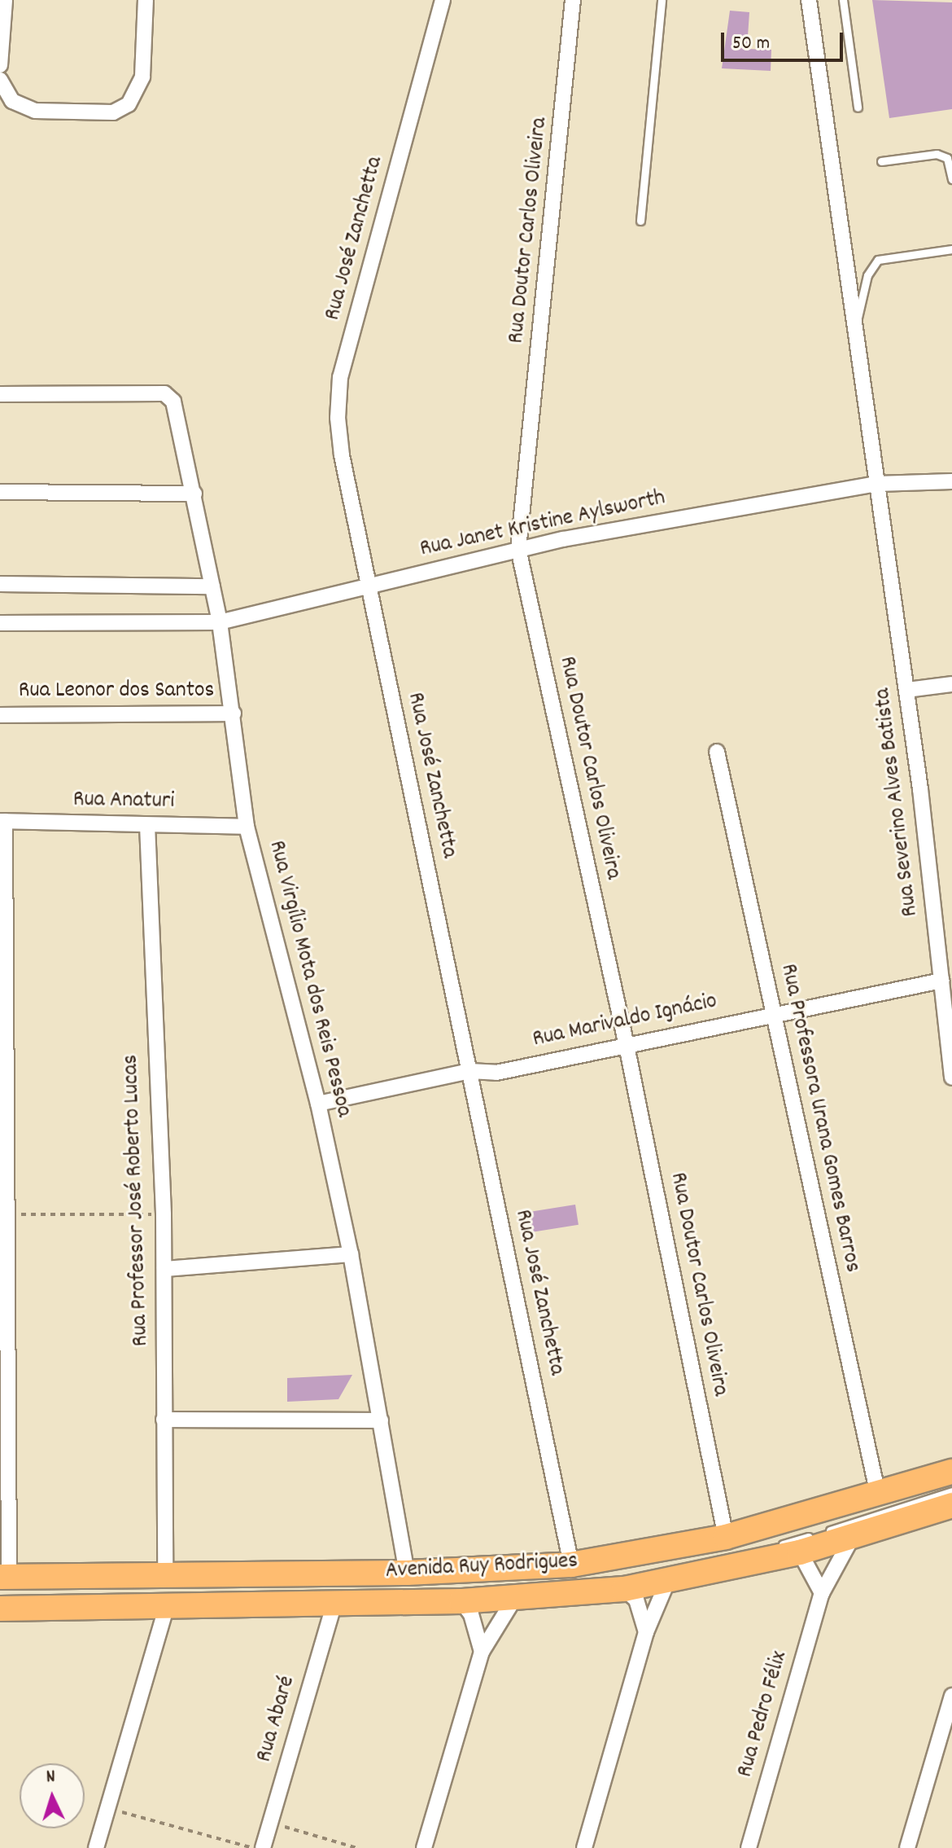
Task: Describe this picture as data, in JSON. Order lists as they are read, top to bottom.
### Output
{
  "streets": {
    "main road": ["Avenida Ruy Rodrigues"],
    "street": [
      "Rua Doutor Carlos Oliveira",
      "Rua José Zanchetta",
      "Rua Janet Kristine Aylsworth",
      "Rua Leonor dos Santos",
      "Rua Anaturi",
      "Rua Severino Alves Batista",
      "Rua Virgílio Mota dos Reis Pessoa",
      "Rua Marivaldo Ignácio",
      "Rua Professora Urana Gomes Barros",
      "Rua Professor José Roberto Lucas",
      "Rua Pedro Félix",
      "Rua Abaré"
    ]
  },
  "crossings": [
    ["Rua Doutor Carlos Oliveira", "Rua Janet Kristine Aylsworth"],
    ["Rua Doutor Carlos Oliveira", "Rua Marivaldo Ignácio"],
    ["Rua Doutor Carlos Oliveira", "Avenida Ruy Rodrigues"],
    ["Rua José Zanchetta", "Rua Janet Kristine Aylsworth"],
    ["Rua José Zanchetta", "Rua Marivaldo Ignácio"],
    ["Rua José Zanchetta", "Avenida Ruy Rodrigues"],
    ["Rua Janet Kristine Aylsworth", "Rua Severino Alves Batista"],
    ["Rua Janet Kristine Aylsworth", "Rua Virgílio Mota dos Reis Pessoa"],
    ["Rua Leonor dos Santos", "Rua Virgílio Mota dos Reis Pessoa"],
    ["Rua Anaturi", "Rua Virgílio Mota dos Reis Pessoa"],
    ["Rua Anaturi", "Rua Professor José Roberto Lucas"],
    ["Rua Severino Alves Batista", "Rua Marivaldo Ignácio"],
    ["Rua Virgílio Mota dos Reis Pessoa", "Rua Marivaldo Ignácio"],
    ["Rua Virgílio Mota dos Reis Pessoa", "Avenida Ruy Rodrigues"],
    ["Rua Marivaldo Ignácio", "Rua Professora Urana Gomes Barros"],
    ["Rua Professora Urana Gomes Barros", "Avenida Ruy Rodrigues"],
    ["Rua Professor José Roberto Lucas", "Avenida Ruy Rodrigues"],
    ["Avenida Ruy Rodrigues", "Rua Pedro Félix"],
    ["Avenida Ruy Rodrigues", "Rua Abaré"]
  ],
  "scale_bar": "50 m",
  "north": "top"
}
